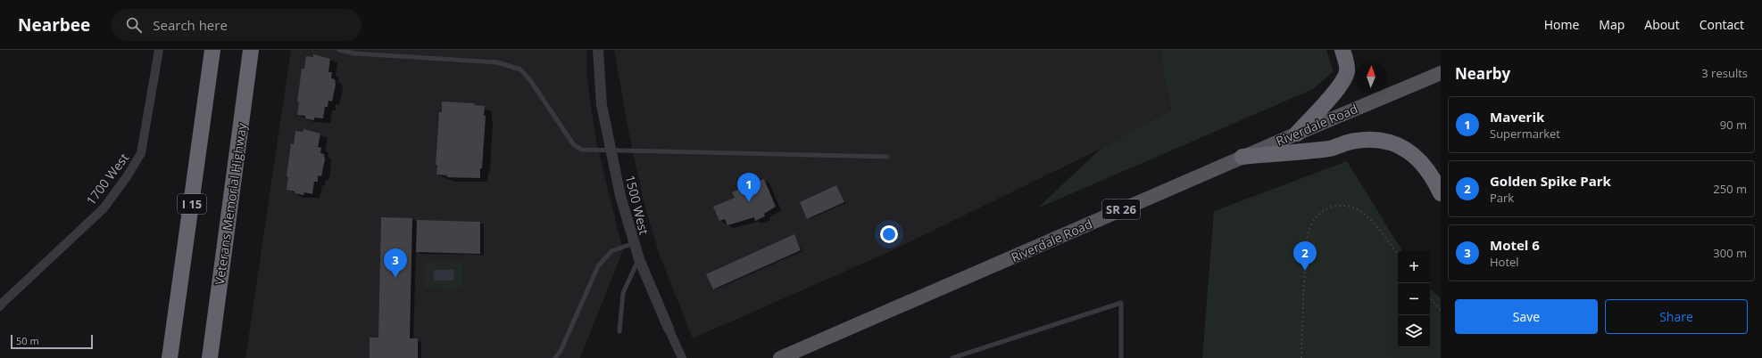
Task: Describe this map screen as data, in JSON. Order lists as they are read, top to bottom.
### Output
{
  "streets": {
    "highway": ["I 15", "Veterans Memorial Highway"],
    "main road": ["Riverdale Road", "SR 26"],
    "street": ["1700 West", "1500 West"]
  },
  "scale_bar": "50 m",
  "north": "top",
  "page": {
    "header": "Nearbee",
    "search": "Search here",
    "nav": [
      "Home",
      "Map",
      "About",
      "Contact"
    ],
    "heading": ["Nearby", "3 results"],
    "list": [
      {
        "mark": "1",
        "name": "Maverik",
        "note": "Supermarket",
        "value": "90 m"
      },
      {
        "mark": "2",
        "name": "Golden Spike Park",
        "note": "Park",
        "value": "250 m"
      },
      {
        "mark": "3",
        "name": "Motel 6",
        "note": "Hotel",
        "value": "300 m"
      }
    ],
    "pins": ["1", "2", "3"],
    "map_buttons": ["+", "−"],
    "buttons": ["Save", "Share"],
    "scale": "50 m"
  }
}
